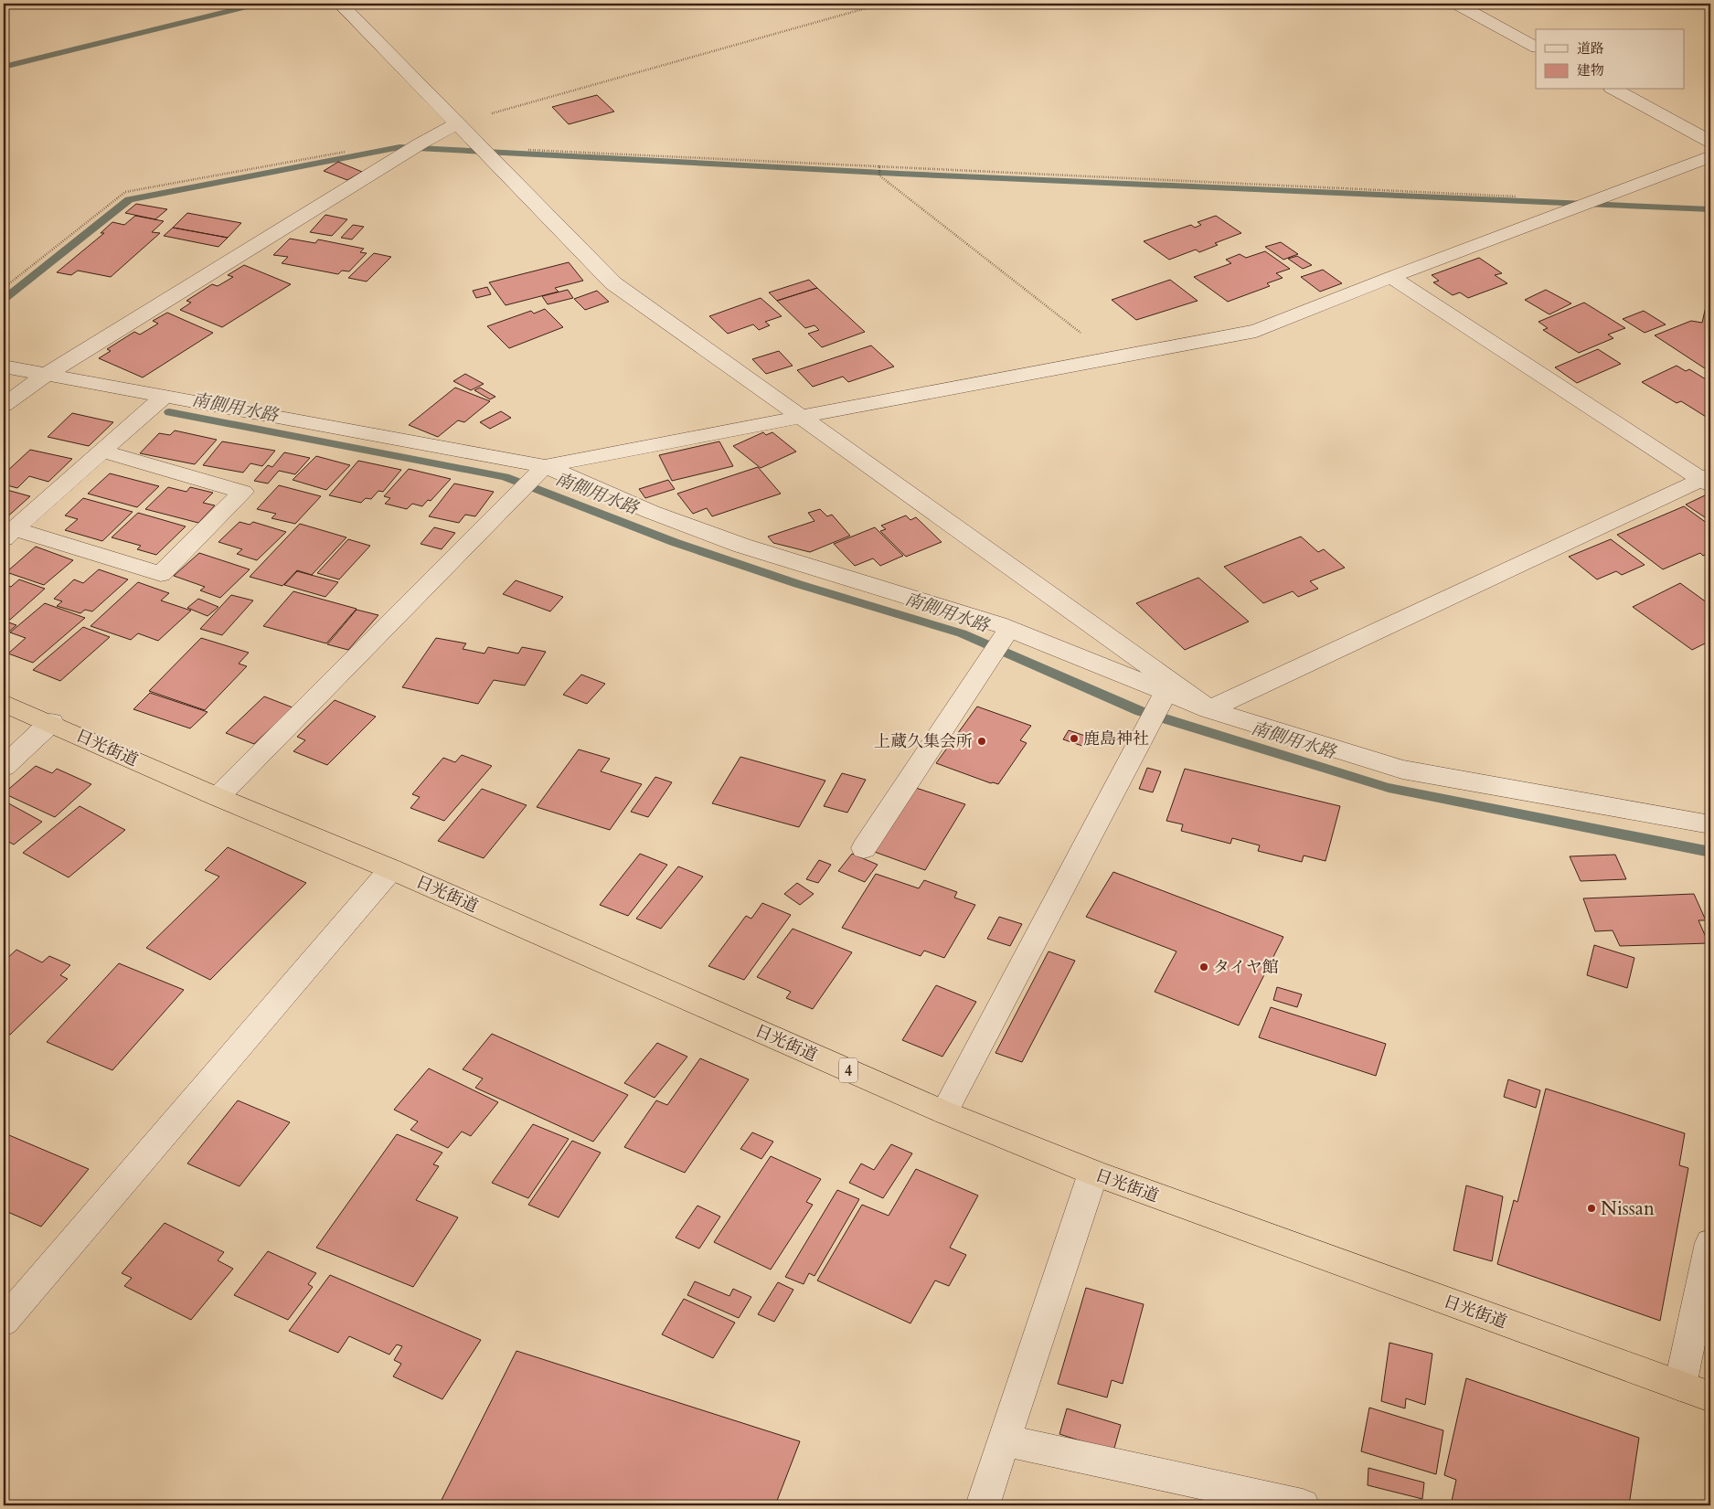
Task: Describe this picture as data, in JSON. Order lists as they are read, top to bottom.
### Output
{
  "streets": {
    "highway": ["日光街道", "4"]
  },
  "water": ["南側用水路"],
  "places": [
    "鹿島神社",
    "上蔵久集会所",
    "タイヤ館",
    "Nissan"
  ],
  "legend": ["道路", "建物"]
}
